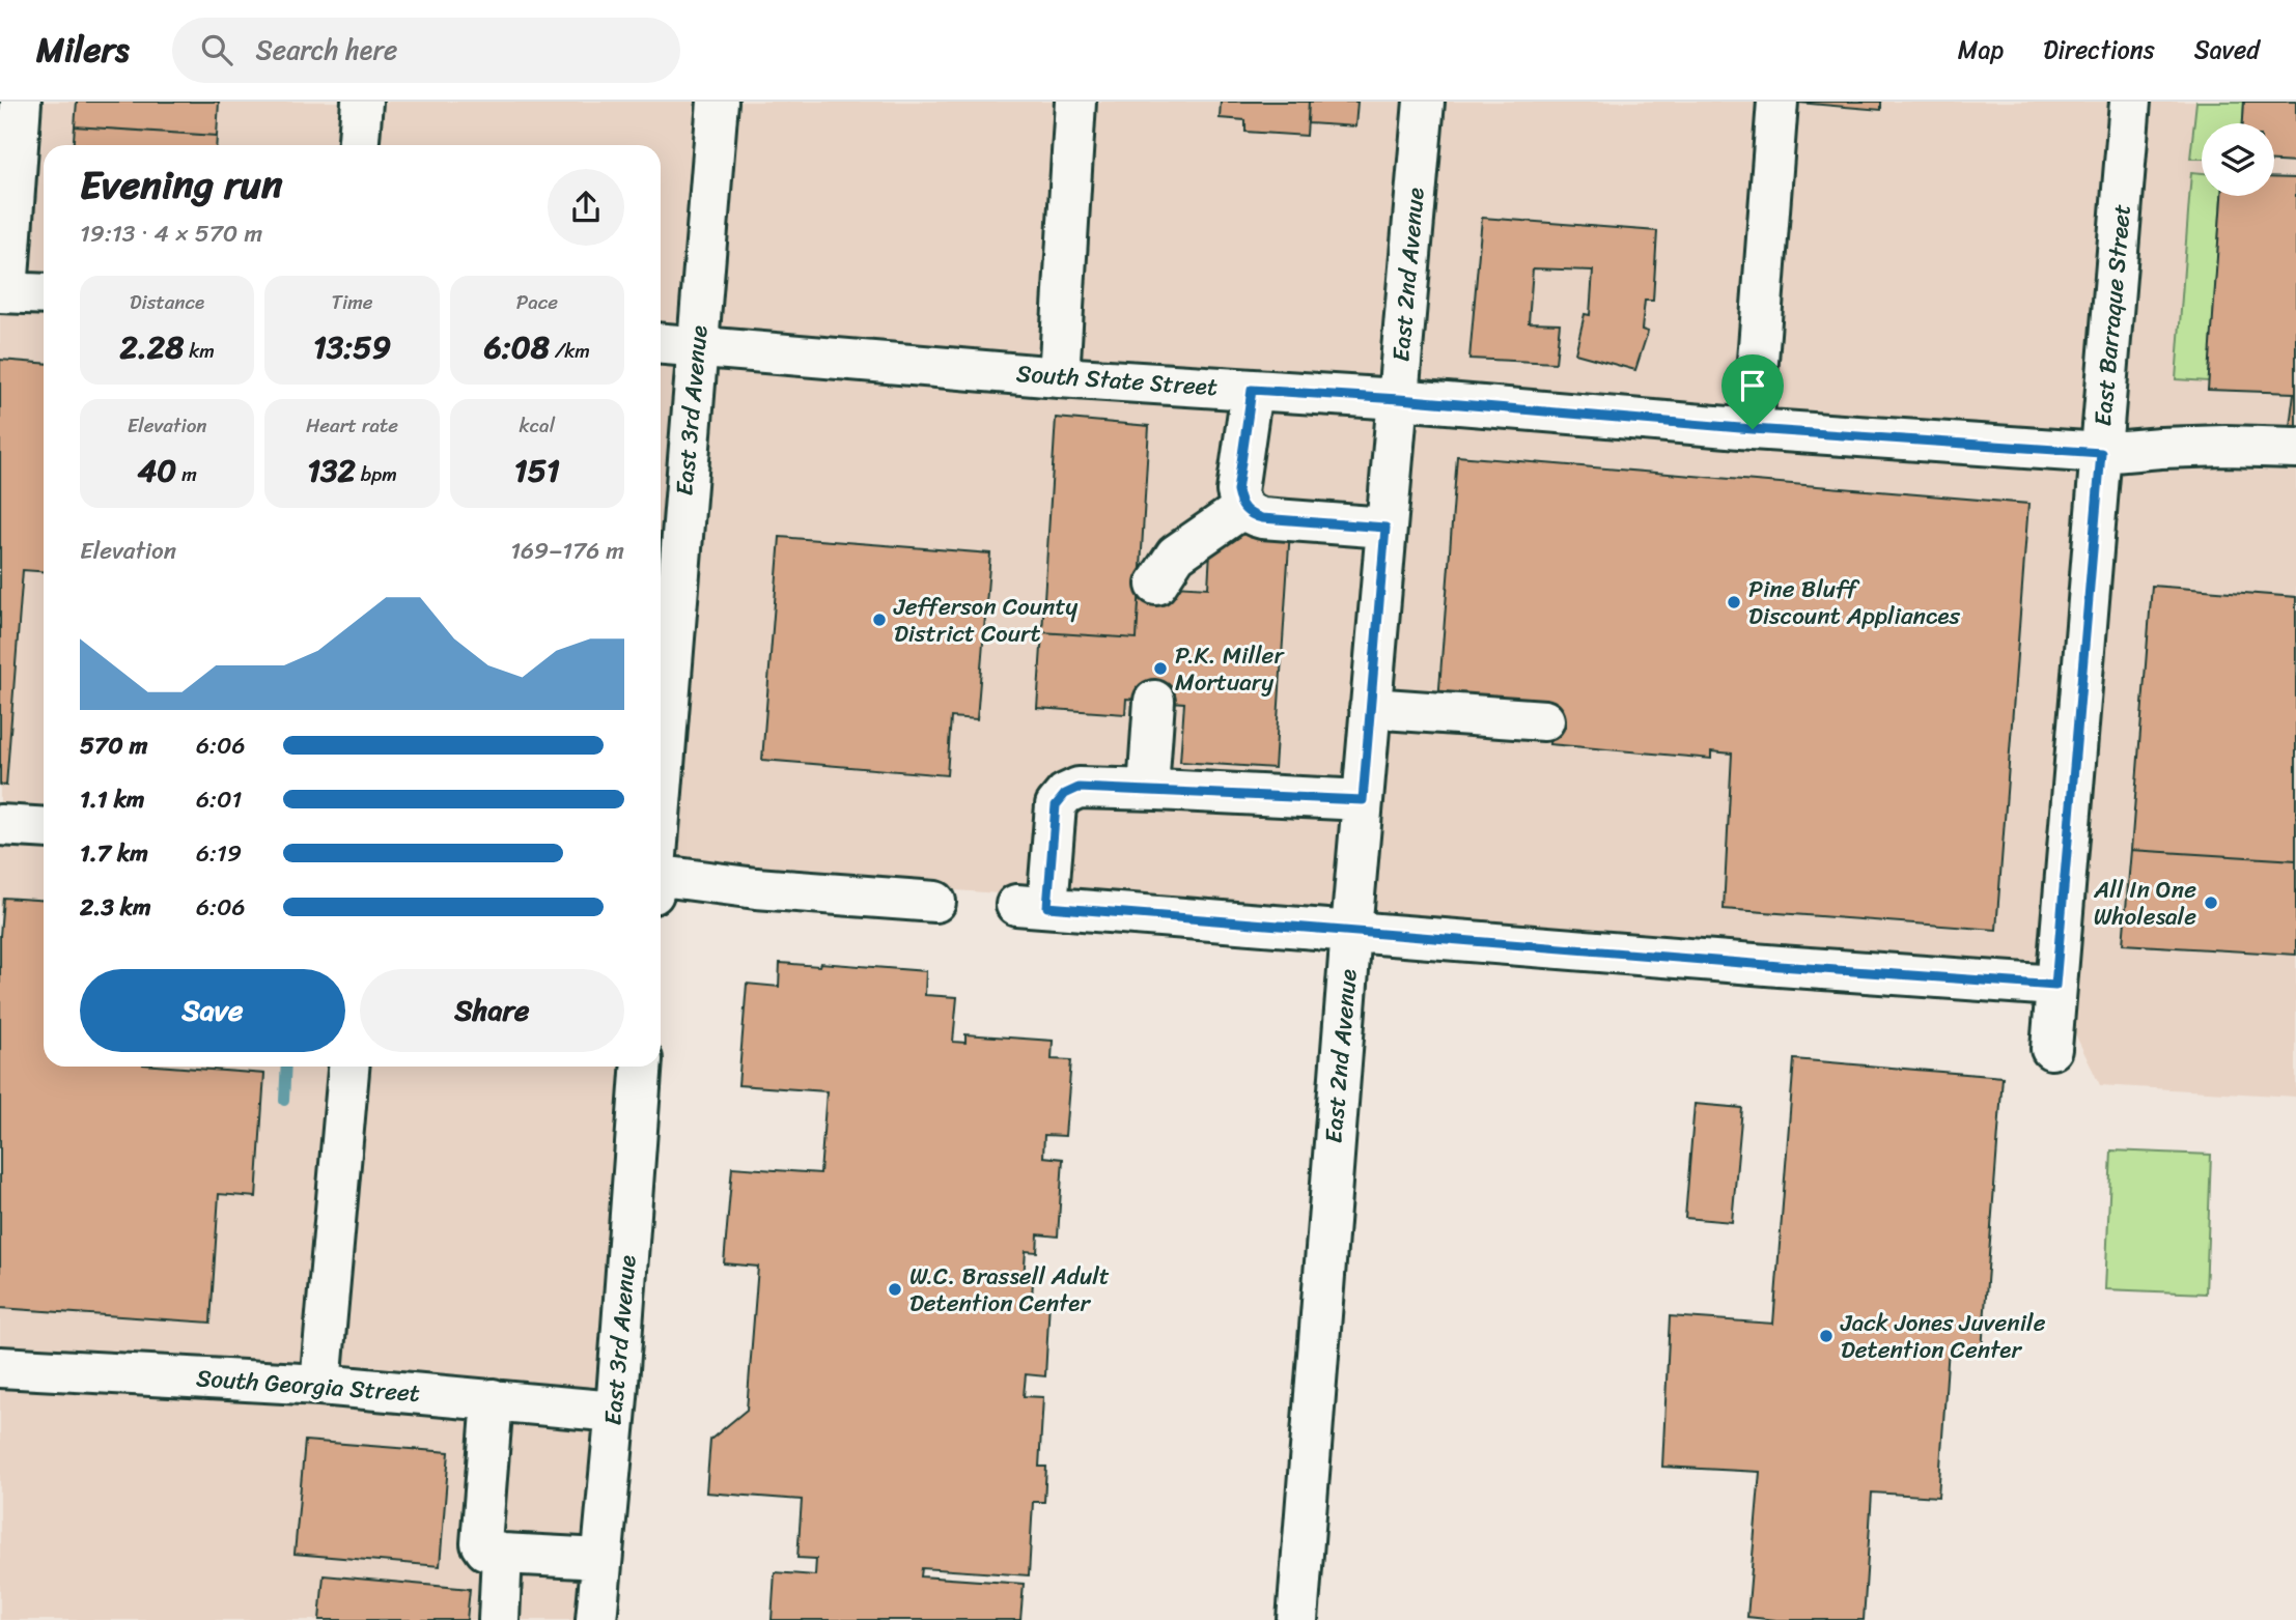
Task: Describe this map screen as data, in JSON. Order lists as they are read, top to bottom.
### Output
{
  "streets": {
    "street": [
      "East 2nd Avenue",
      "East Barraque Street",
      "South State Street",
      "East 3rd Avenue",
      "South Georgia Street"
    ]
  },
  "crossings": [
    ["East 2nd Avenue", "South State Street"],
    ["East Barraque Street", "South State Street"],
    ["South State Street", "East 3rd Avenue"],
    ["East 3rd Avenue", "South Georgia Street"]
  ],
  "places": [
    "Pine Bluff Discount Appliances",
    "Jefferson County District Court",
    "P.K. Miller Mortuary",
    "All In One Wholesale",
    "W.C. Brassell Adult Detention Center",
    "Jack Jones Juvenile Detention Center"
  ],
  "page": {
    "header": "Milers",
    "search": "Search here",
    "nav": ["Map", "Directions", "Saved"],
    "heading": ["Evening run", "19:13 · 4 × 570 m"],
    "stats": [
      ["Distance", "2.28 km"],
      ["Time", "13:59"],
      ["Pace", "6:08 /km"],
      ["Elevation", "40 m"],
      ["Heart rate", "132 bpm"],
      ["kcal", "151"]
    ],
    "chart": ["Elevation", "169–176 m"],
    "list": [
      {
        "name": "570 m",
        "note": "6:06"
      },
      {
        "name": "1.1 km",
        "note": "6:01"
      },
      {
        "name": "1.7 km",
        "note": "6:19"
      },
      {
        "name": "2.3 km",
        "note": "6:06"
      }
    ],
    "buttons": ["Save", "Share"]
  }
}
